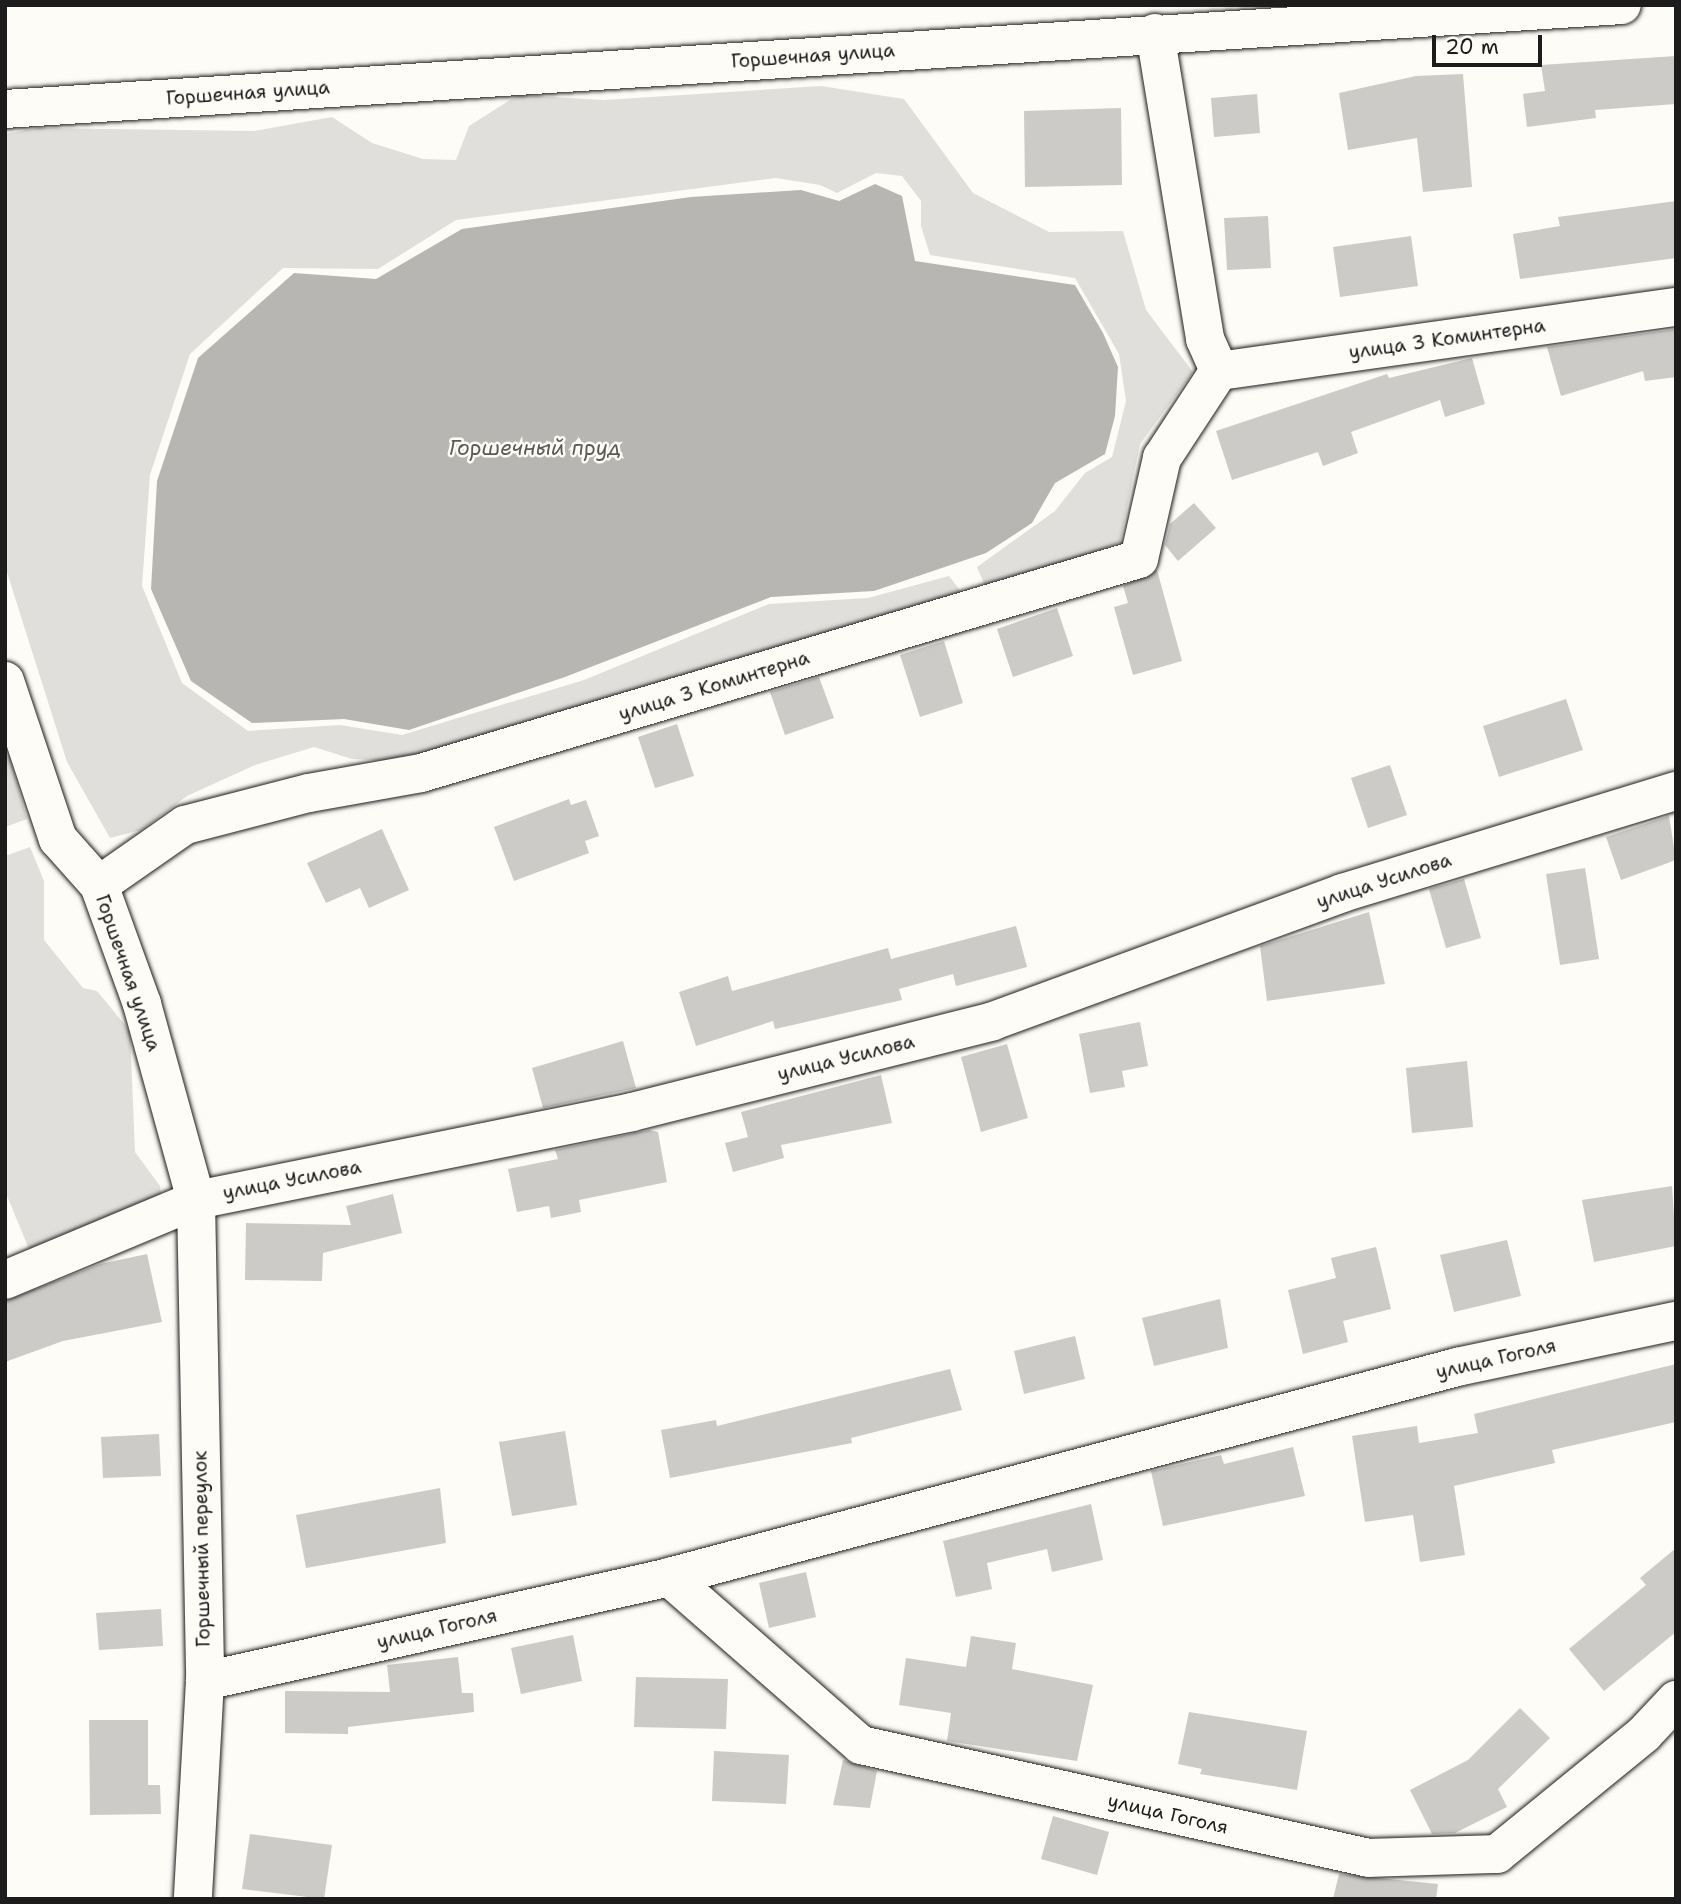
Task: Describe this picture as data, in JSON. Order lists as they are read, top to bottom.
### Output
{
  "streets": {
    "street": [
      "Горшечная улица",
      "улица 3 Коминтерна",
      "улица Усилова",
      "улица Гоголя",
      "Горшечный переулок"
    ]
  },
  "crossings": [
    ["Горшечная улица", "улица 3 Коминтерна"],
    ["Горшечная улица", "улица Усилова"],
    ["Горшечная улица", "Горшечный переулок"],
    ["улица Усилова", "Горшечный переулок"],
    ["улица Гоголя", "Горшечный переулок"]
  ],
  "water": ["Горшечный пруд"],
  "scale_bar": "20 m"
}
